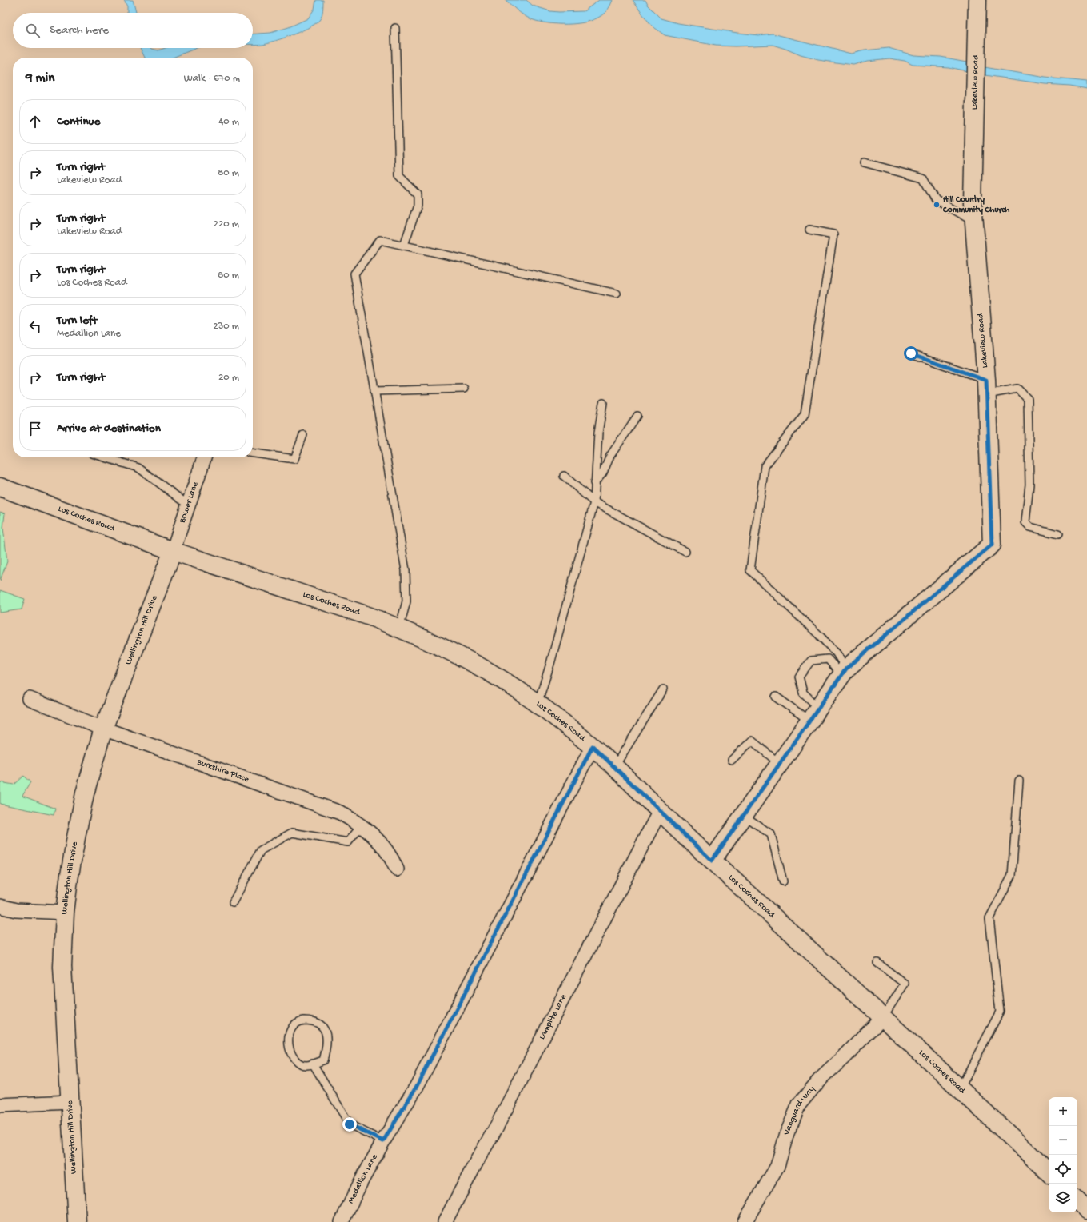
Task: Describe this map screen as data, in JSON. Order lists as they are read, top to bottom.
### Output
{
  "streets": {
    "street": [
      "Lakeview Road",
      "Bower Lane",
      "Los Coches Road",
      "Wellington Hill Drive",
      "Burkshire Place",
      "Lamplite Lane",
      "Vanguard Way",
      "Medallion Lane"
    ]
  },
  "crossings": [
    ["Lakeview Road", "Los Coches Road"],
    ["Bower Lane", "Los Coches Road"],
    ["Bower Lane", "Wellington Hill Drive"],
    ["Los Coches Road", "Wellington Hill Drive"],
    ["Los Coches Road", "Lamplite Lane"],
    ["Los Coches Road", "Vanguard Way"],
    ["Los Coches Road", "Medallion Lane"],
    ["Wellington Hill Drive", "Burkshire Place"]
  ],
  "places": ["Hill Country Community Church"],
  "page": {
    "search": "Search here",
    "heading": ["9 min", "Walk · 670 m"],
    "list": [
      ["Continue", "40 m"],
      ["Turn right", "Lakeview Road", "80 m"],
      ["Turn right", "Lakeview Road", "220 m"],
      ["Turn right", "Los Coches Road", "80 m"],
      ["Turn left", "Medallion Lane", "230 m"],
      ["Turn right", "20 m"],
      "Arrive at destination"
    ],
    "map_buttons": ["+", "−"]
  }
}
